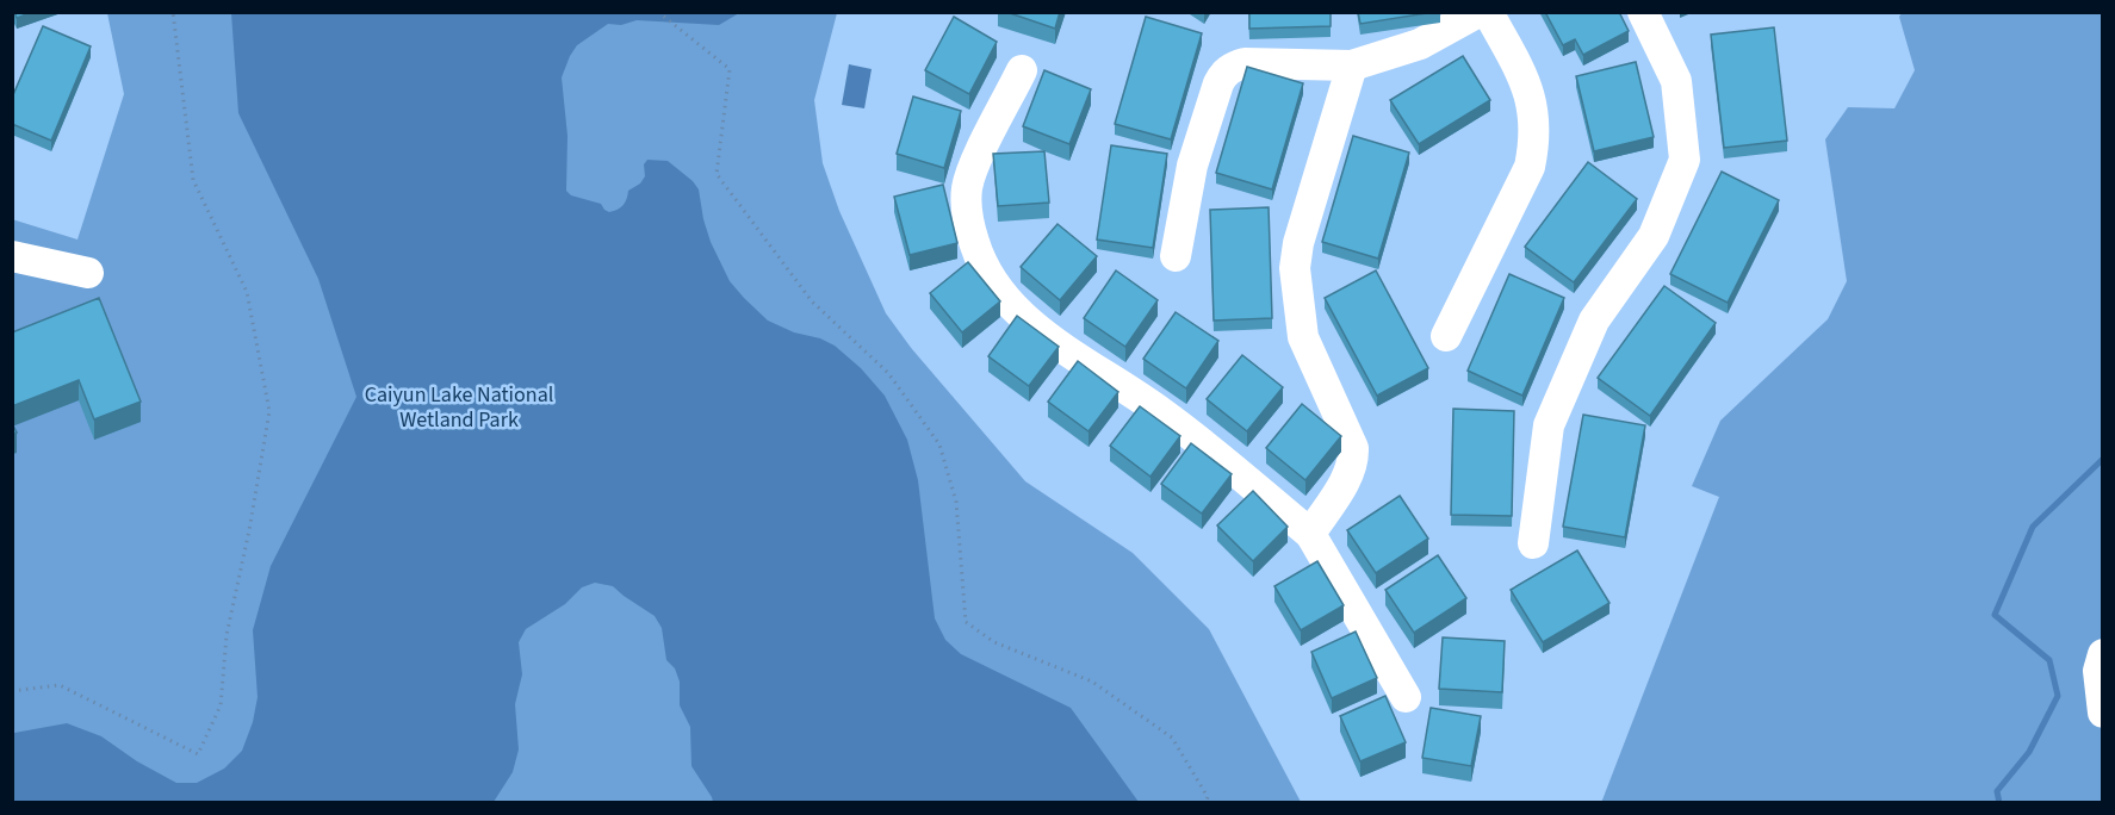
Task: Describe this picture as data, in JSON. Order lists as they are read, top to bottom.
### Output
{
  "parks": ["Caiyun Lake National Wetland Park"]
}
